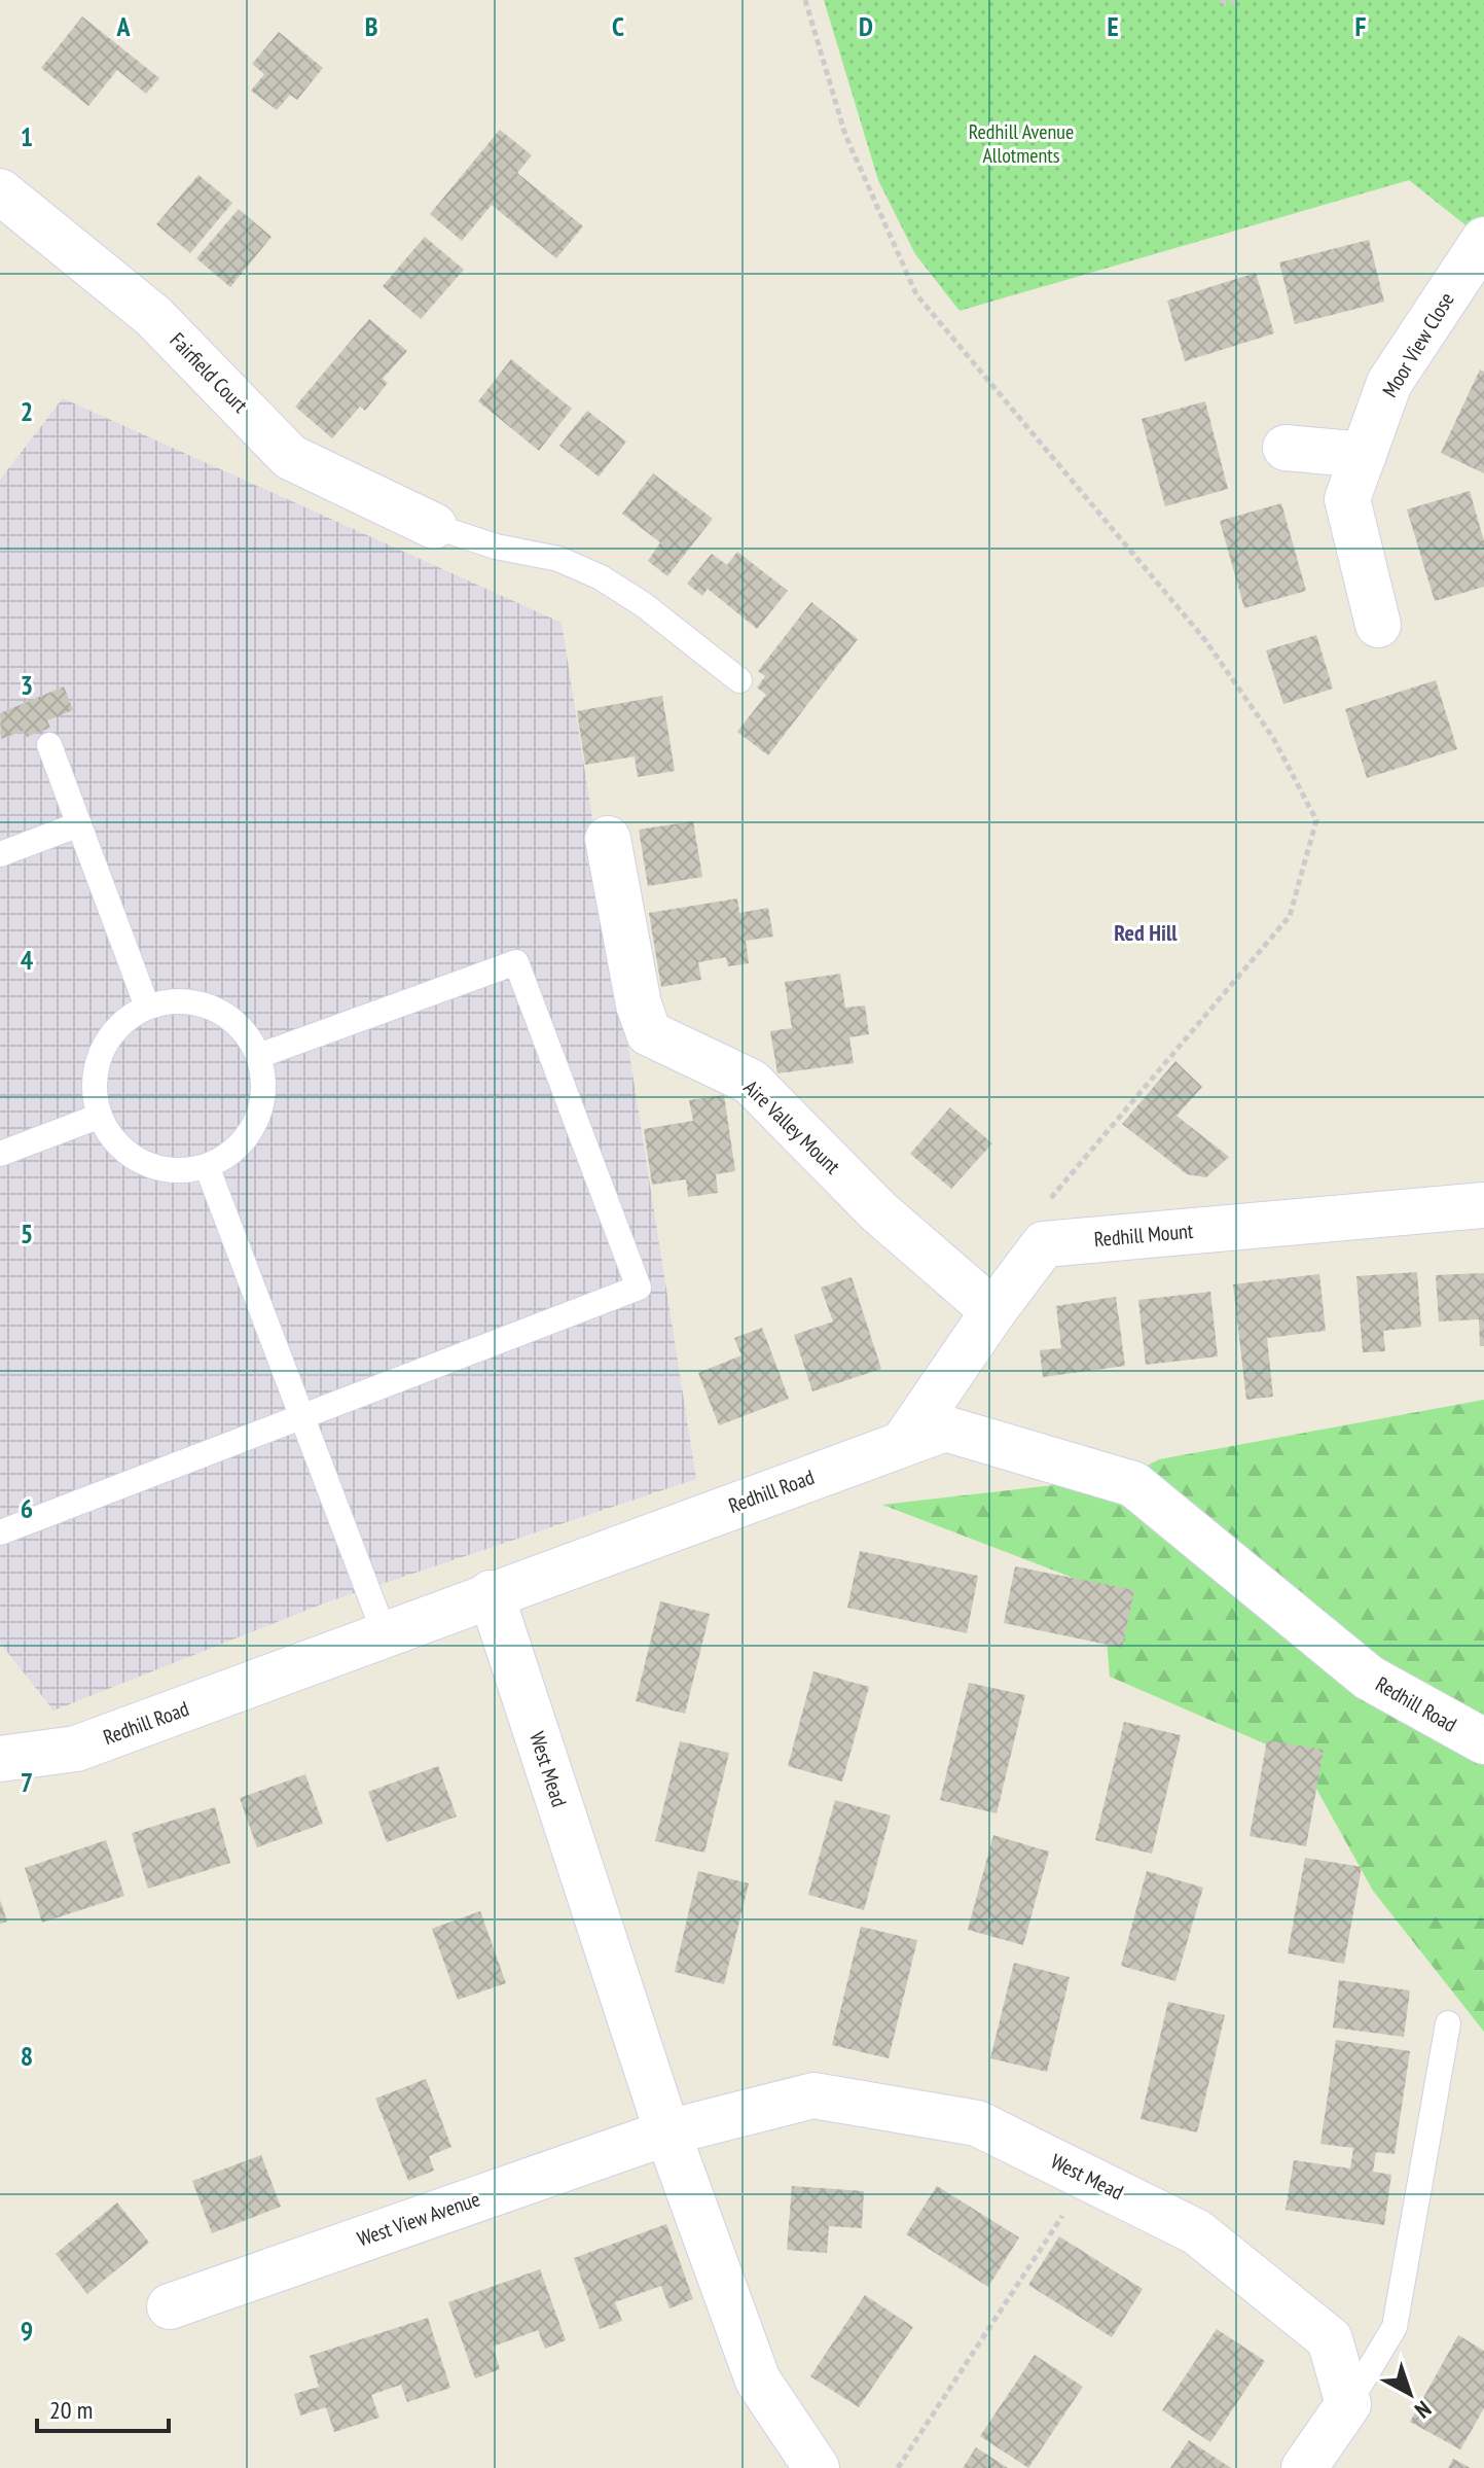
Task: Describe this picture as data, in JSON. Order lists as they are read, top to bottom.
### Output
{
  "streets": {
    "street": [
      "Moor View Close",
      "Fairfield Court",
      "Aire Valley Mount",
      "Redhill Mount",
      "Redhill Road",
      "West Mead",
      "West View Avenue"
    ]
  },
  "crossings": [
    ["Redhill Road", "West Mead"],
    ["West Mead", "West View Avenue"]
  ],
  "districts": ["Red Hill"],
  "parks": ["Redhill Avenue Allotments"],
  "scale_bar": "20 m",
  "north": "bottom right",
  "grid": {
    "columns": [
      "A",
      "B",
      "C",
      "D",
      "E",
      "F"
    ],
    "rows": [
      "1",
      "2",
      "3",
      "4",
      "5",
      "6",
      "7",
      "8",
      "9"
    ]
  }
}
